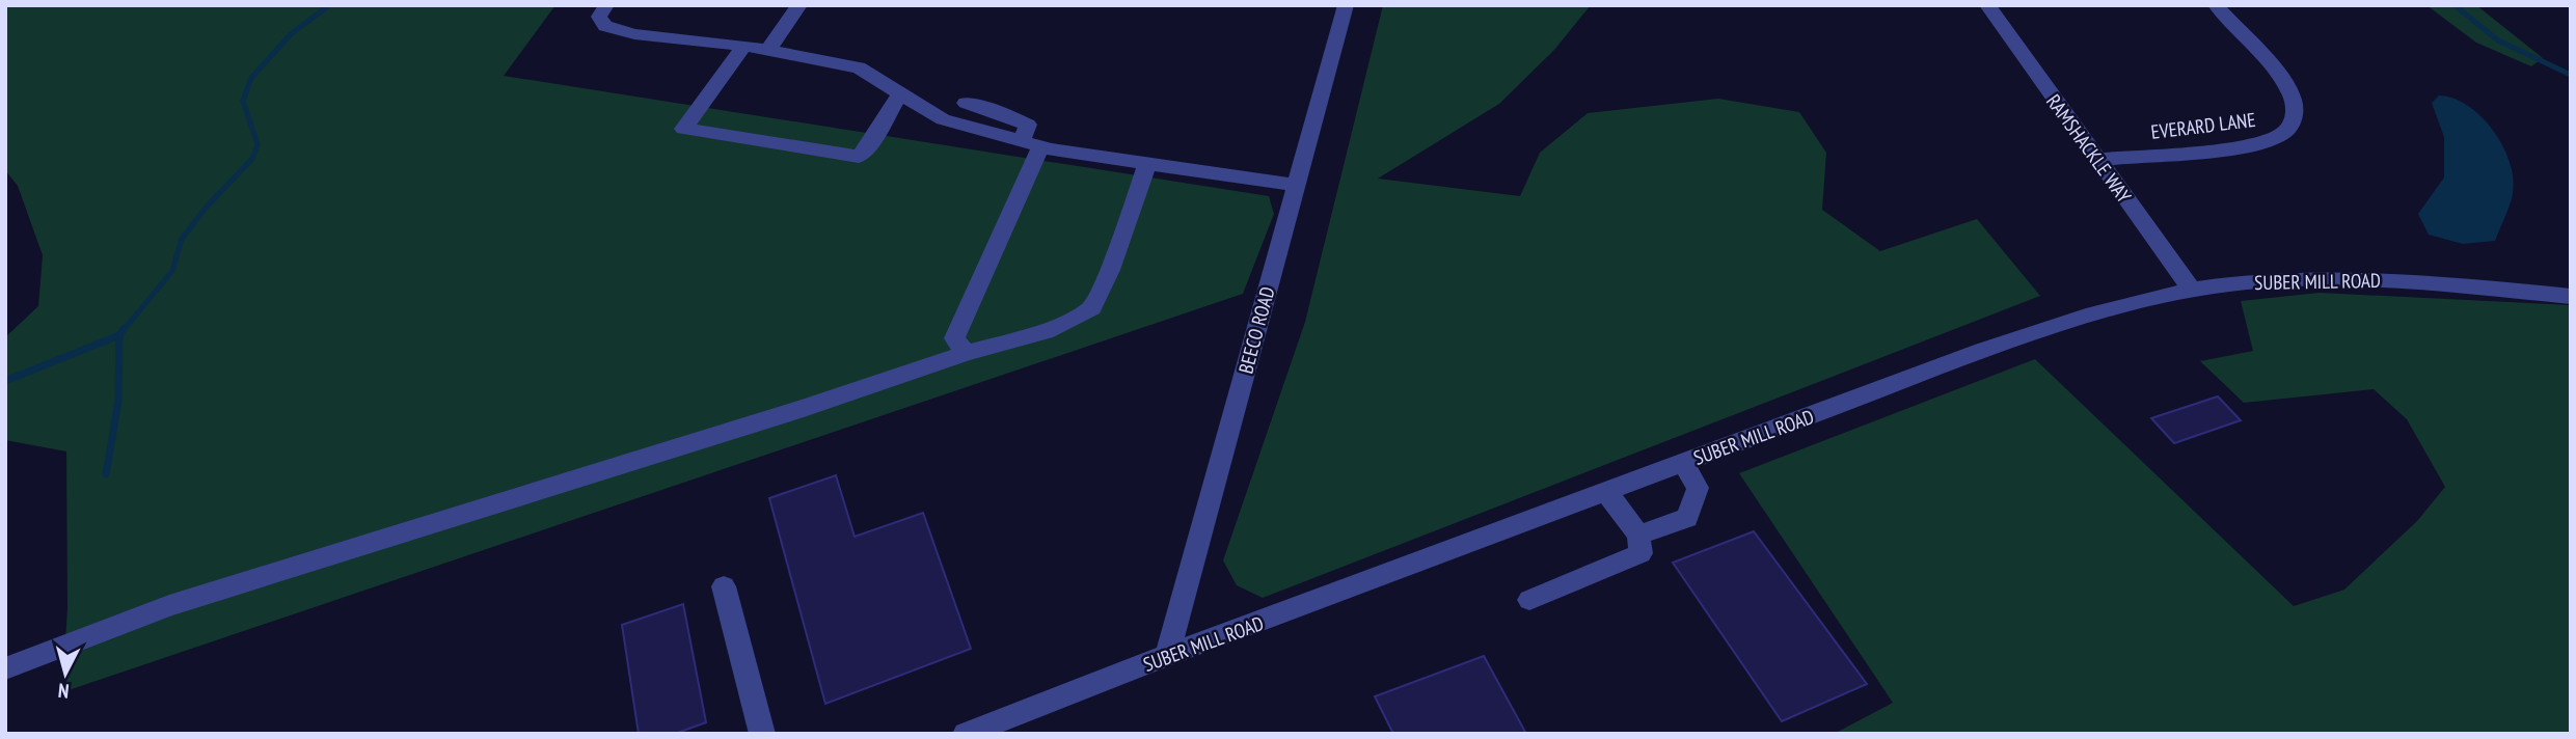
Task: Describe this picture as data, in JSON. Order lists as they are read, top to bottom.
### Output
{
  "streets": {
    "street": [
      "EVERARD LANE",
      "RAMSHACKLE WAY",
      "SUBER MILL ROAD",
      "BEECO ROAD"
    ]
  },
  "crossings": [
    ["EVERARD LANE", "RAMSHACKLE WAY"],
    ["RAMSHACKLE WAY", "SUBER MILL ROAD"],
    ["SUBER MILL ROAD", "BEECO ROAD"]
  ],
  "north": "bottom"
}
